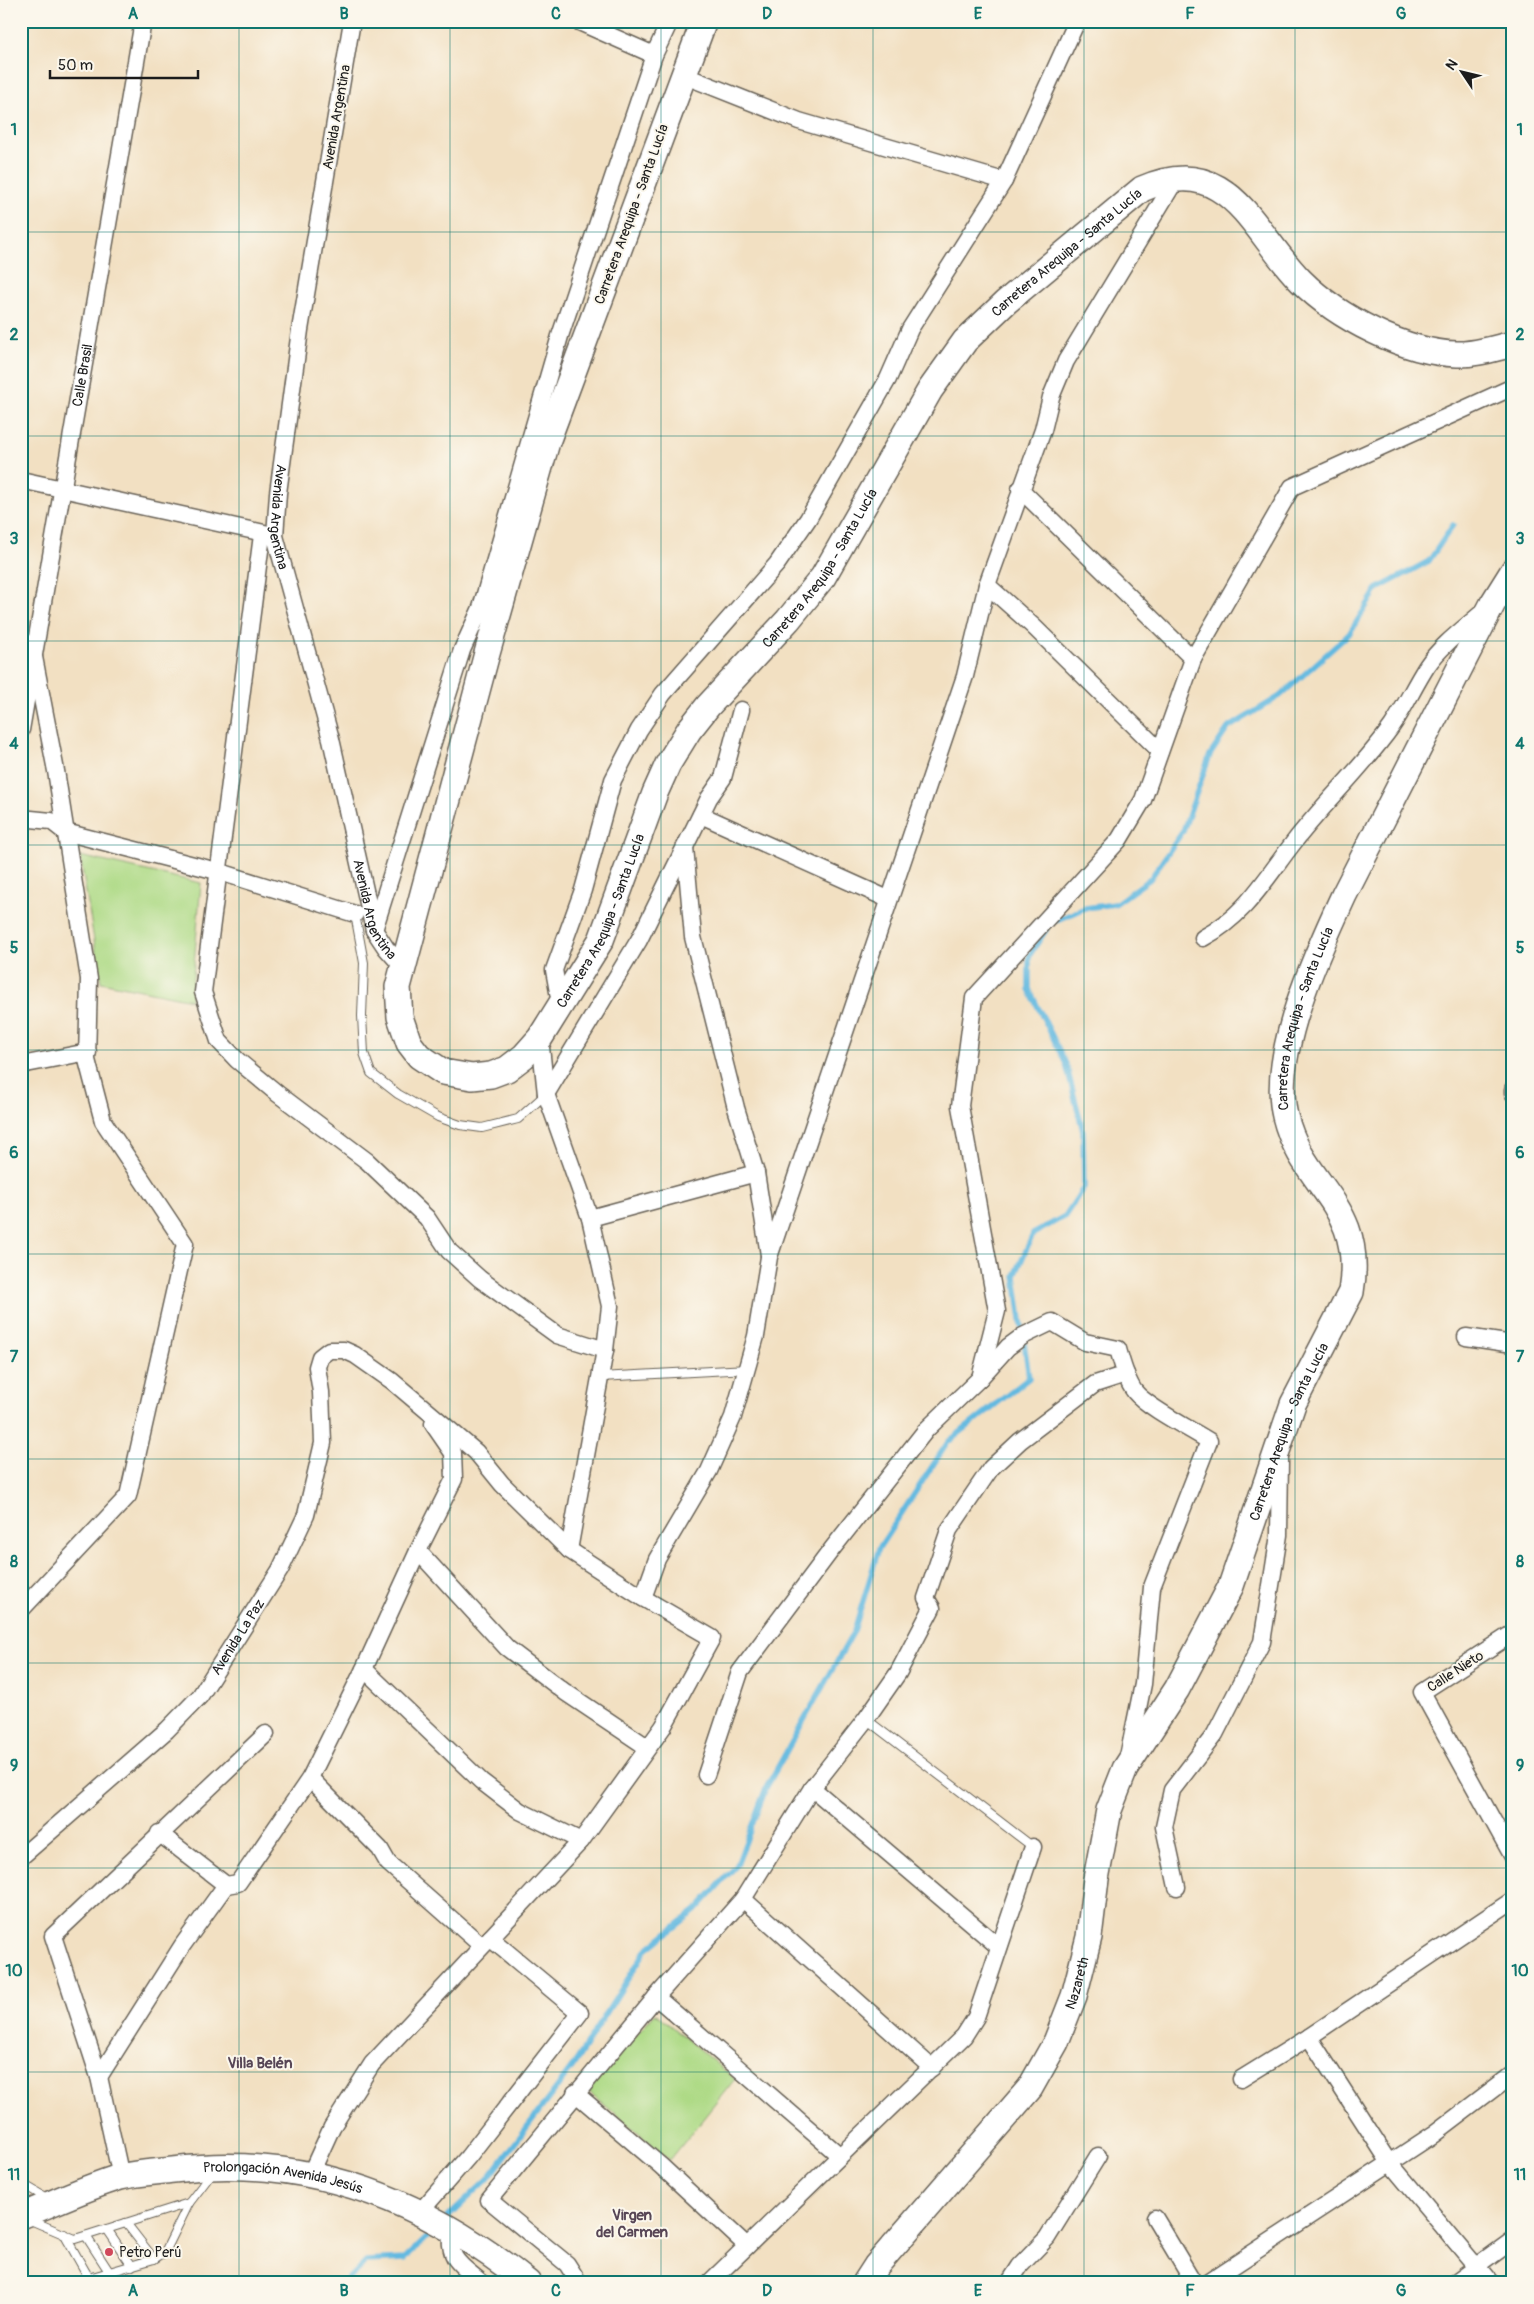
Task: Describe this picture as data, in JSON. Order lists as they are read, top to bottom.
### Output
{
  "streets": {
    "main road": ["Carretera Arequipa - Santa Lucía", "Nazareth", "Prolongación Avenida Jesús"],
    "street": [
      "Avenida Argentina",
      "Calle Brasil",
      "Avenida La Paz",
      "Calle Nieto"
    ]
  },
  "crossings": [
    ["Avenida Argentina", "Carretera Arequipa - Santa Lucía"],
    ["Carretera Arequipa - Santa Lucía", "Nazareth"]
  ],
  "districts": ["Villa Belén", "Virgen del Carmen"],
  "places": ["Petro Perú"],
  "scale_bar": "50 m",
  "north": "top left",
  "grid": {
    "columns": [
      "A",
      "B",
      "C",
      "D",
      "E",
      "F",
      "G"
    ],
    "rows": [
      "1",
      "2",
      "3",
      "4",
      "5",
      "6",
      "7",
      "8",
      "9",
      "10",
      "11"
    ]
  }
}
